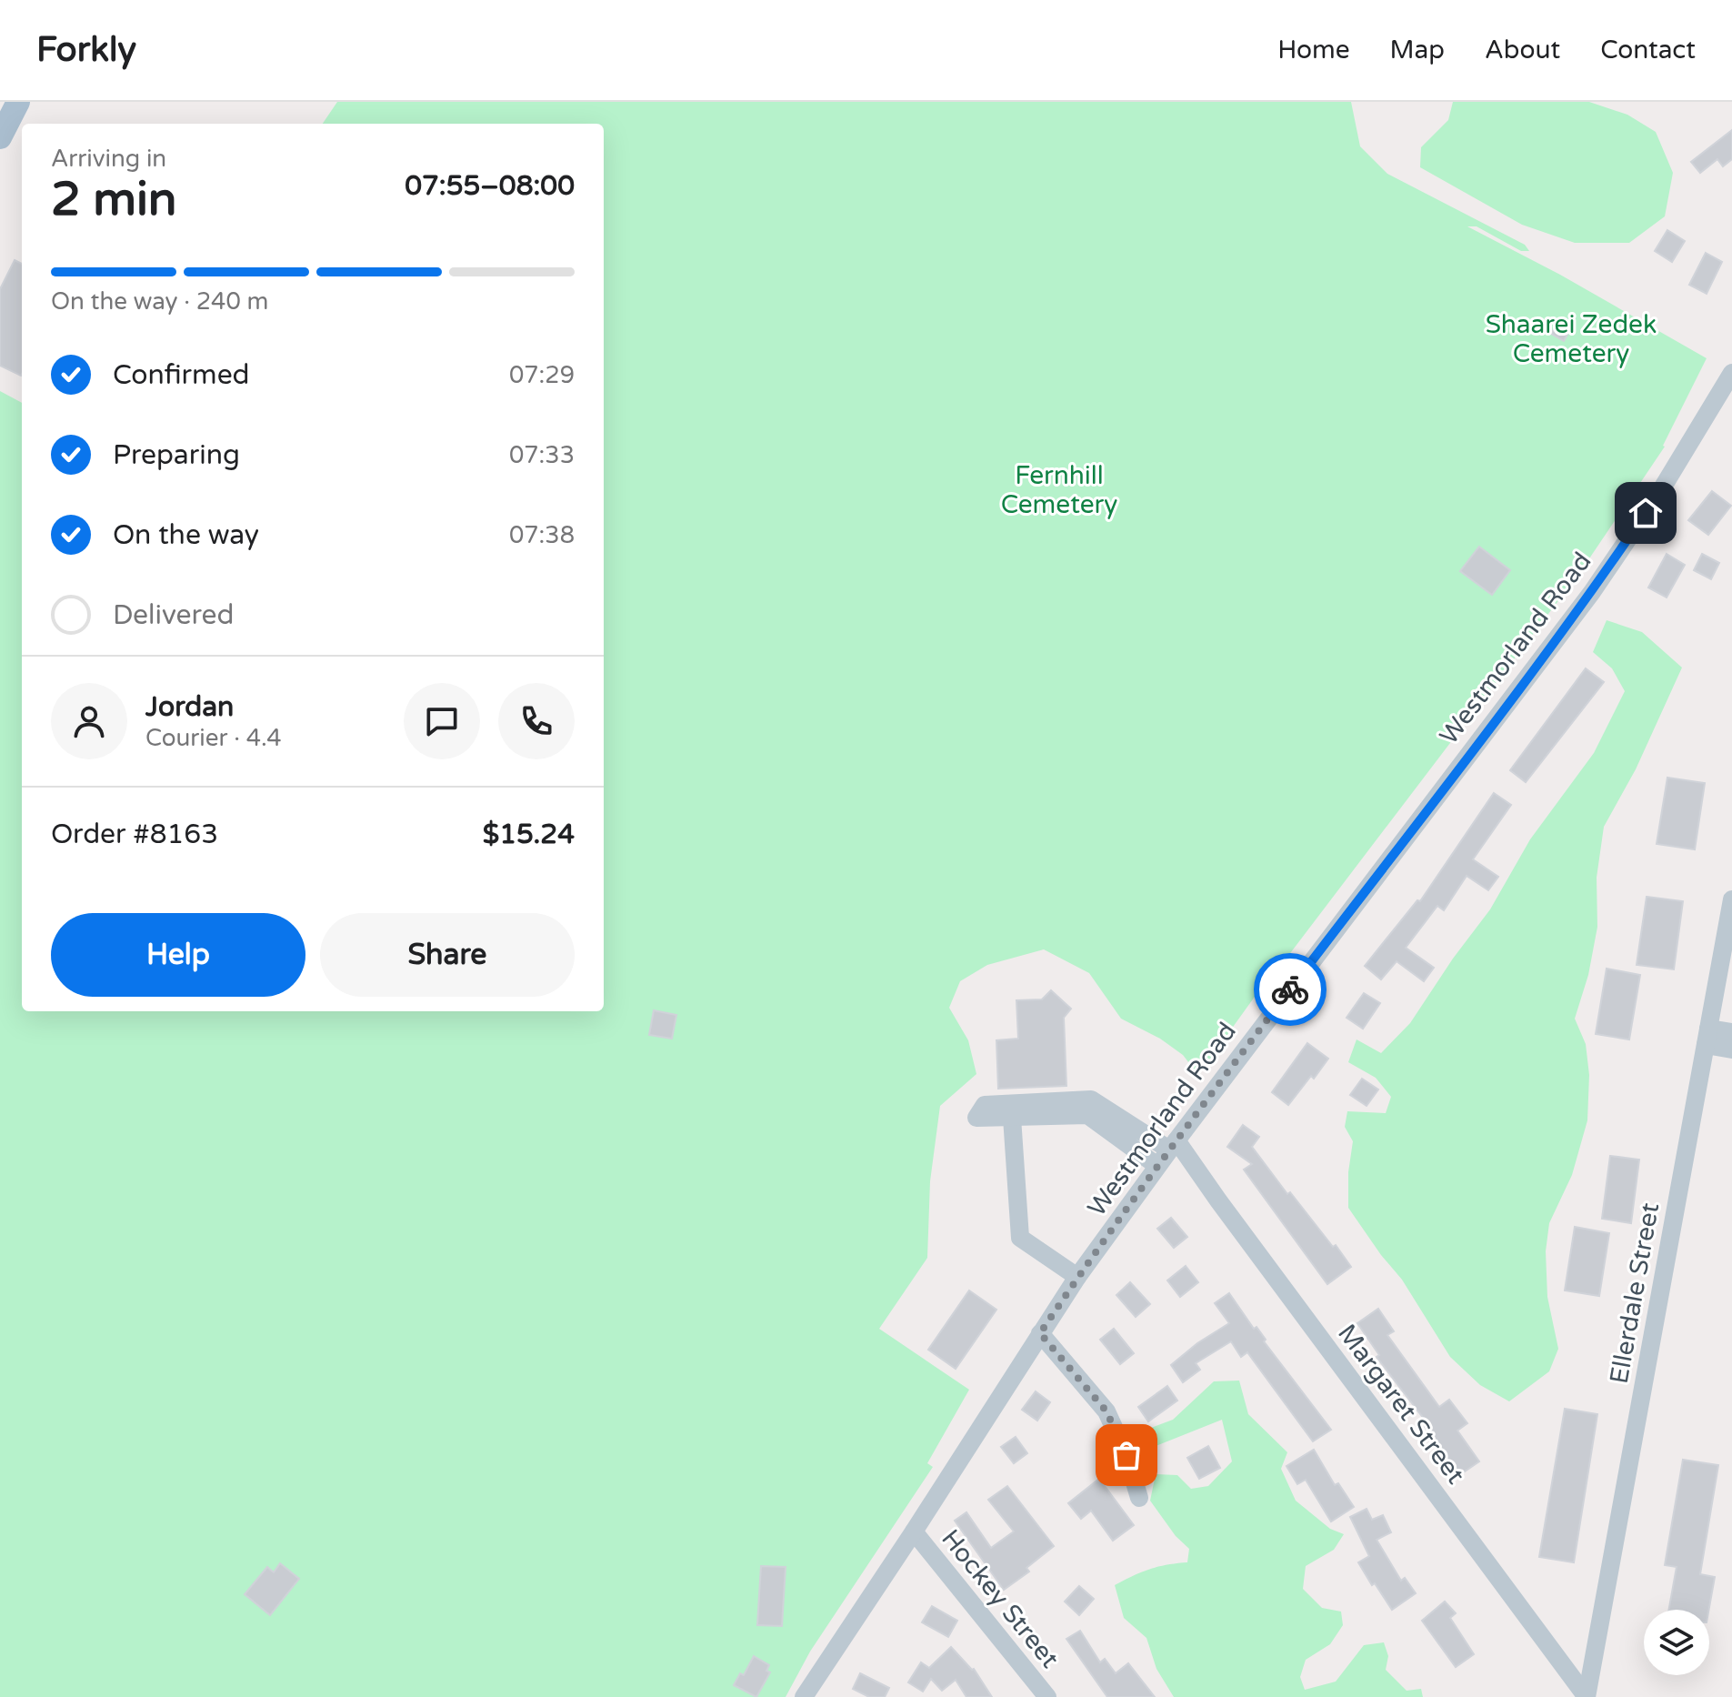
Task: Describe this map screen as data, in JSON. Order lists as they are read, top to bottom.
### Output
{
  "streets": {
    "street": [
      "Westmorland Road",
      "Ellerdale Street",
      "Margaret Street",
      "Hockey Street"
    ]
  },
  "crossings": [
    ["Westmorland Road", "Margaret Street"],
    ["Westmorland Road", "Hockey Street"],
    ["Ellerdale Street", "Margaret Street"]
  ],
  "parks": ["Shaarei Zedek Cemetery", "Fernhill Cemetery"],
  "page": {
    "header": "Forkly",
    "nav": [
      "Home",
      "Map",
      "About",
      "Contact"
    ],
    "heading": ["2 min", "Arriving in", "07:55–08:00"],
    "panel": [
      "Jordan",
      "Courier · 4.4",
      "Order #8163",
      "$15.24"
    ],
    "bar": "On the way · 240 m",
    "list": [
      ["Confirmed", "07:29"],
      ["Preparing", "07:33"],
      ["On the way", "07:38"],
      "Delivered"
    ],
    "buttons": ["Help", "Share"]
  }
}
